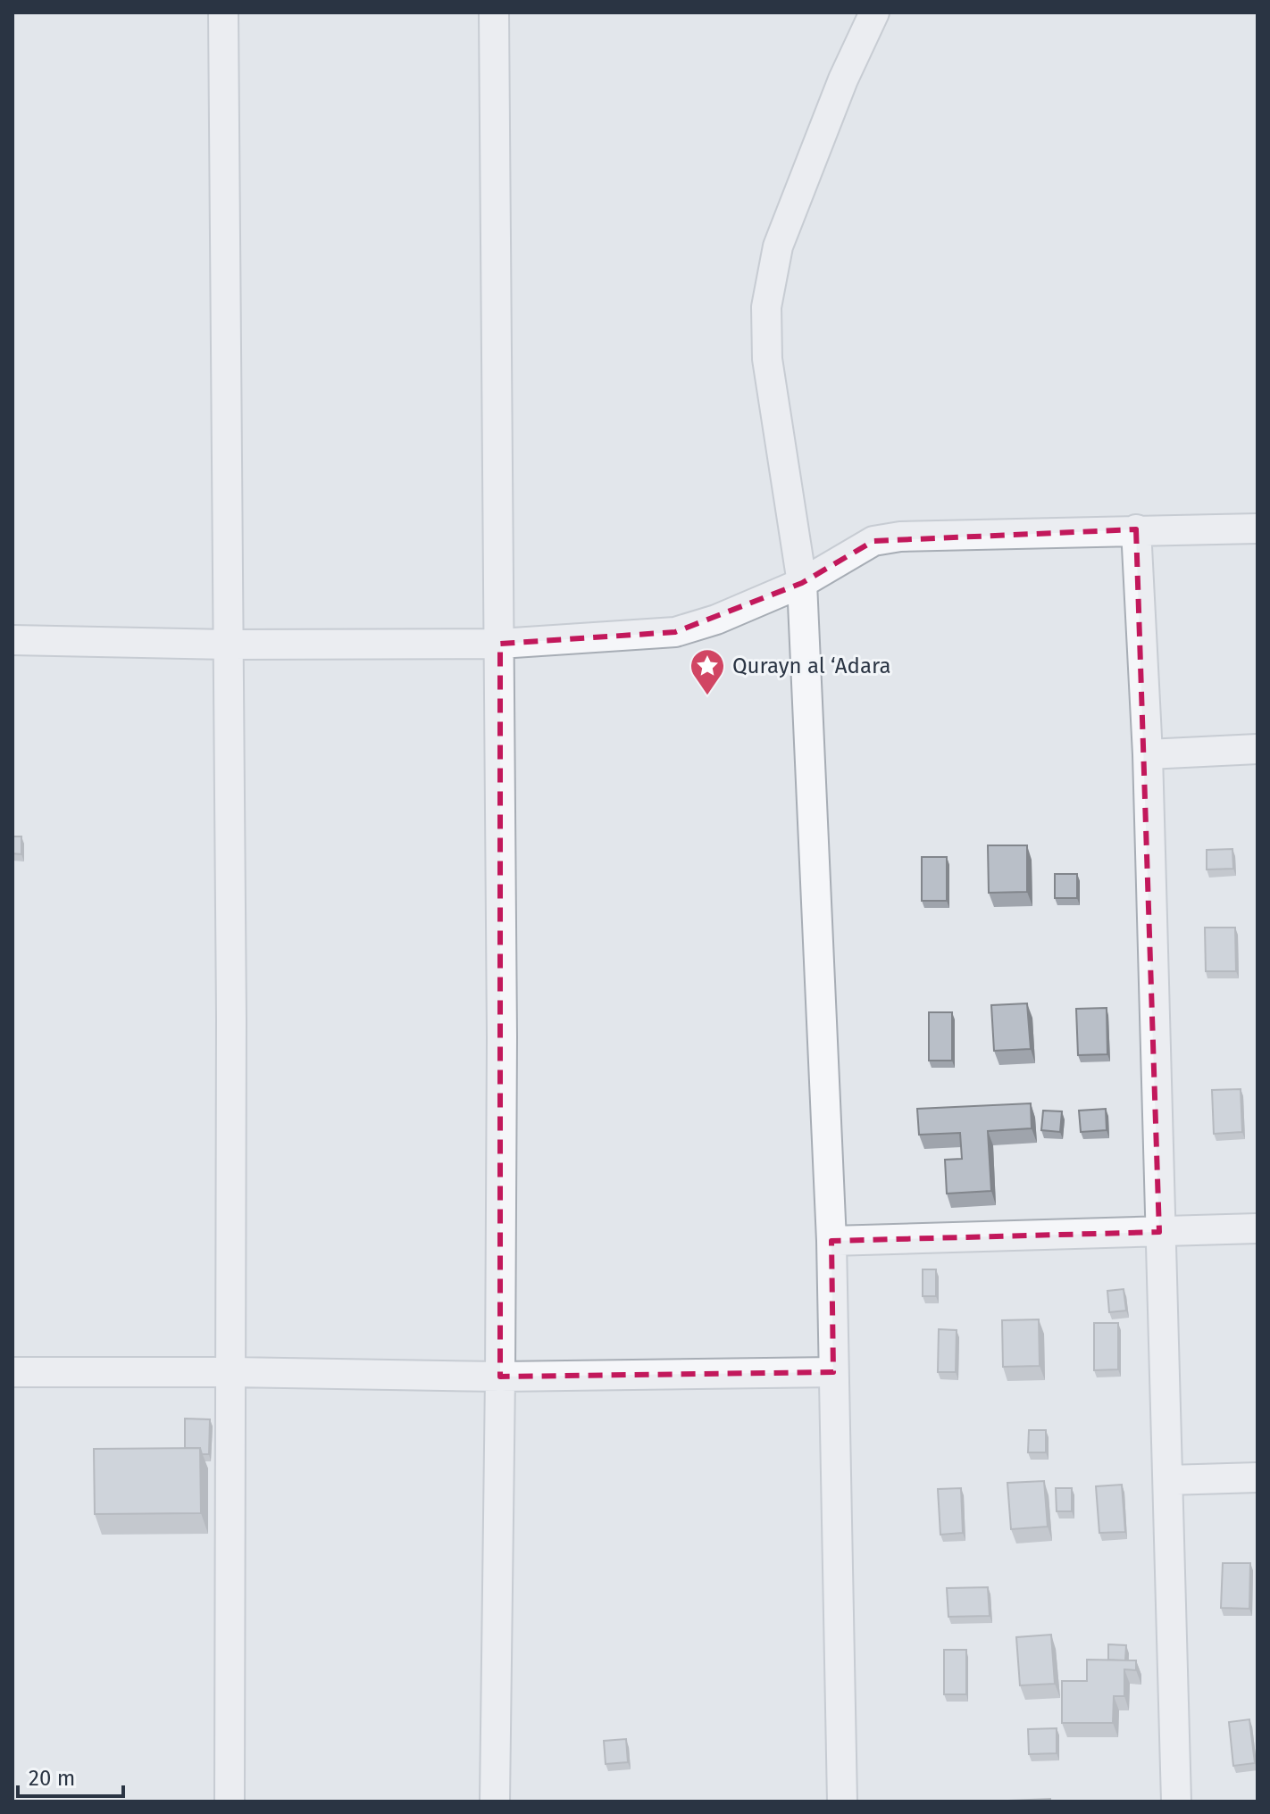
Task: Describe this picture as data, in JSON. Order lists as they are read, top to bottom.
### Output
{
  "places": {
    "place": ["Qurayn al ‘Adara"]
  },
  "scale_bar": "20 m"
}
